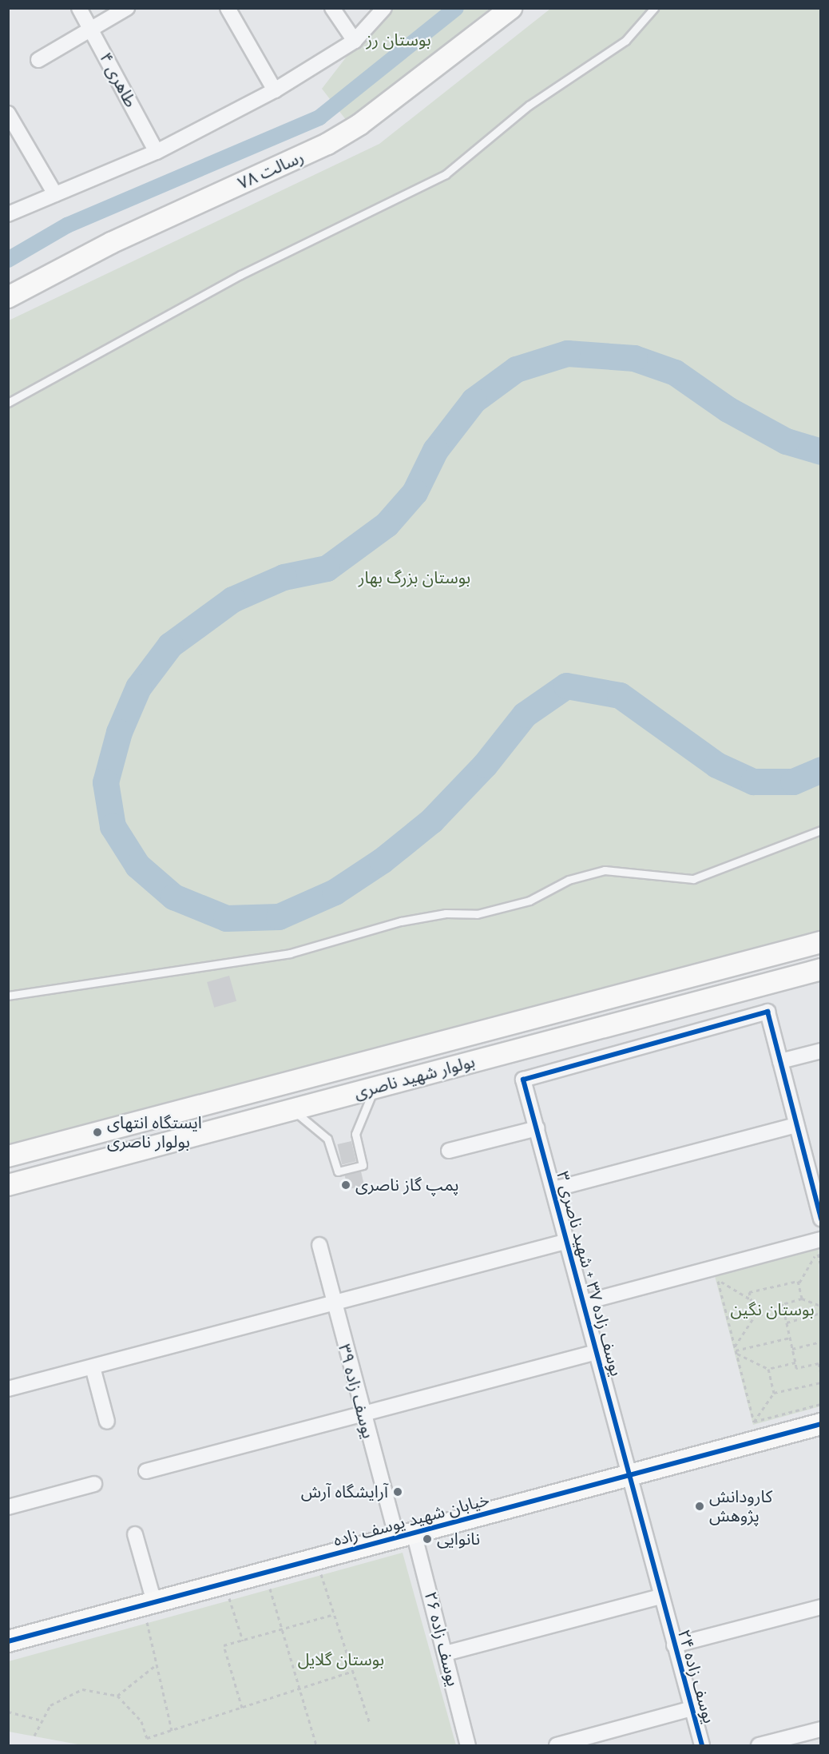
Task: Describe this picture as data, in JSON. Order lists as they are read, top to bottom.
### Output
{
  "streets": {
    "main road": ["رسالت ۷۸", "بولوار شهید ناصری", "خیابان شهید یوسف زاده"],
    "street": [
      "طاهری ۴",
      "یوسف زاده ۳۷ + شهید ناصری ۳",
      "یوسف زاده ۳۹",
      "یوسف زاده ۲۶",
      "یوسف زاده ۲۴"
    ]
  },
  "crossings": [
    ["یوسف زاده ۳۷ + شهید ناصری ۳", "خیابان شهید یوسف زاده"],
    ["یوسف زاده ۳۷ + شهید ناصری ۳", "یوسف زاده ۲۴"],
    ["یوسف زاده ۳۹", "خیابان شهید یوسف زاده"],
    ["یوسف زاده ۳۹", "یوسف زاده ۲۶"],
    ["خیابان شهید یوسف زاده", "یوسف زاده ۲۶"],
    ["خیابان شهید یوسف زاده", "یوسف زاده ۲۴"]
  ],
  "parks": [
    "بوستان رز",
    "بوستان بزرگ بهار",
    "بوستان نگین",
    "بوستان گلایل"
  ],
  "places": [
    "ایستگاه انتهای بولوار ناصری",
    "پمپ گاز ناصری",
    "آرایشگاه آرش",
    "کارودانش پژوهش",
    "نانوایی"
  ]
}
